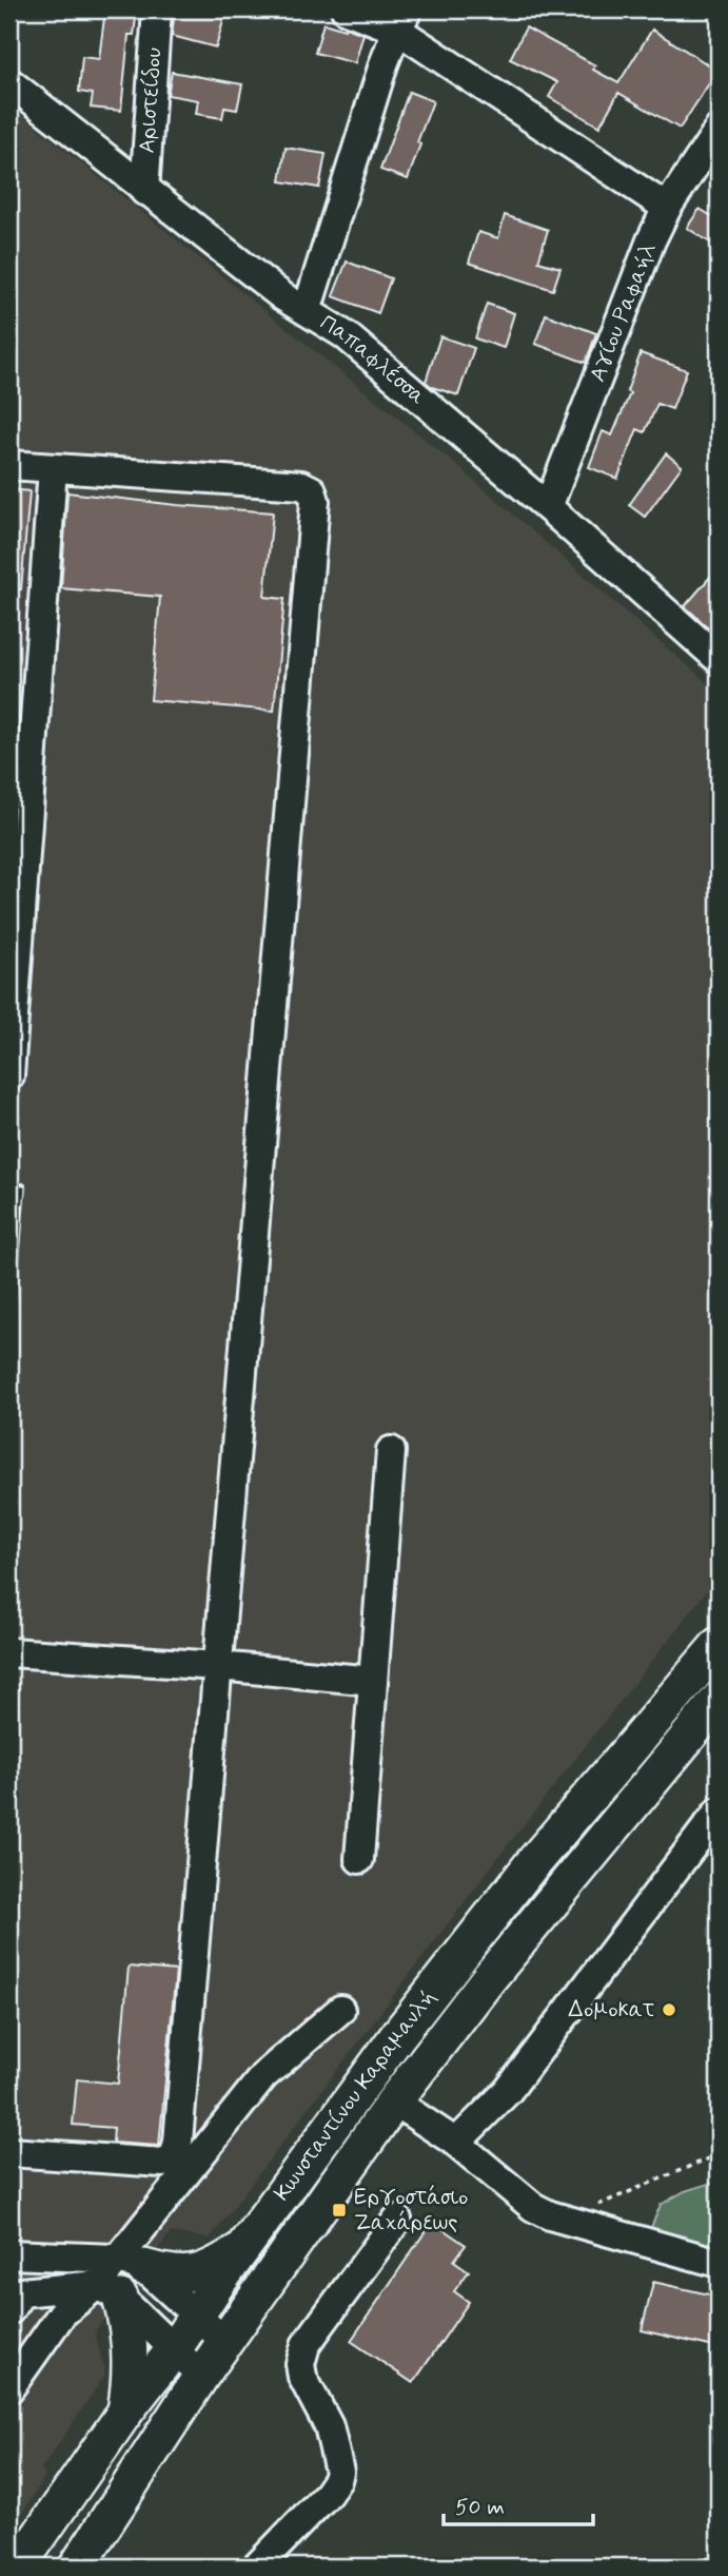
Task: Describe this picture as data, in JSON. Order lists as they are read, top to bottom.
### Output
{
  "streets": {
    "main road": ["Κωνσταντίνου Καραμανλή"],
    "street": ["Αριστείδου", "Αγίου Ραφαήλ", "Παπαφλέσσα"]
  },
  "crossings": [
    ["Αριστείδου", "Παπαφλέσσα"],
    ["Αγίου Ραφαήλ", "Παπαφλέσσα"]
  ],
  "places": {
    "other": ["Δομοκατ"],
    "transit": ["Εργοστάσιο Ζαχάρεως"]
  },
  "scale_bar": "50 m"
}
